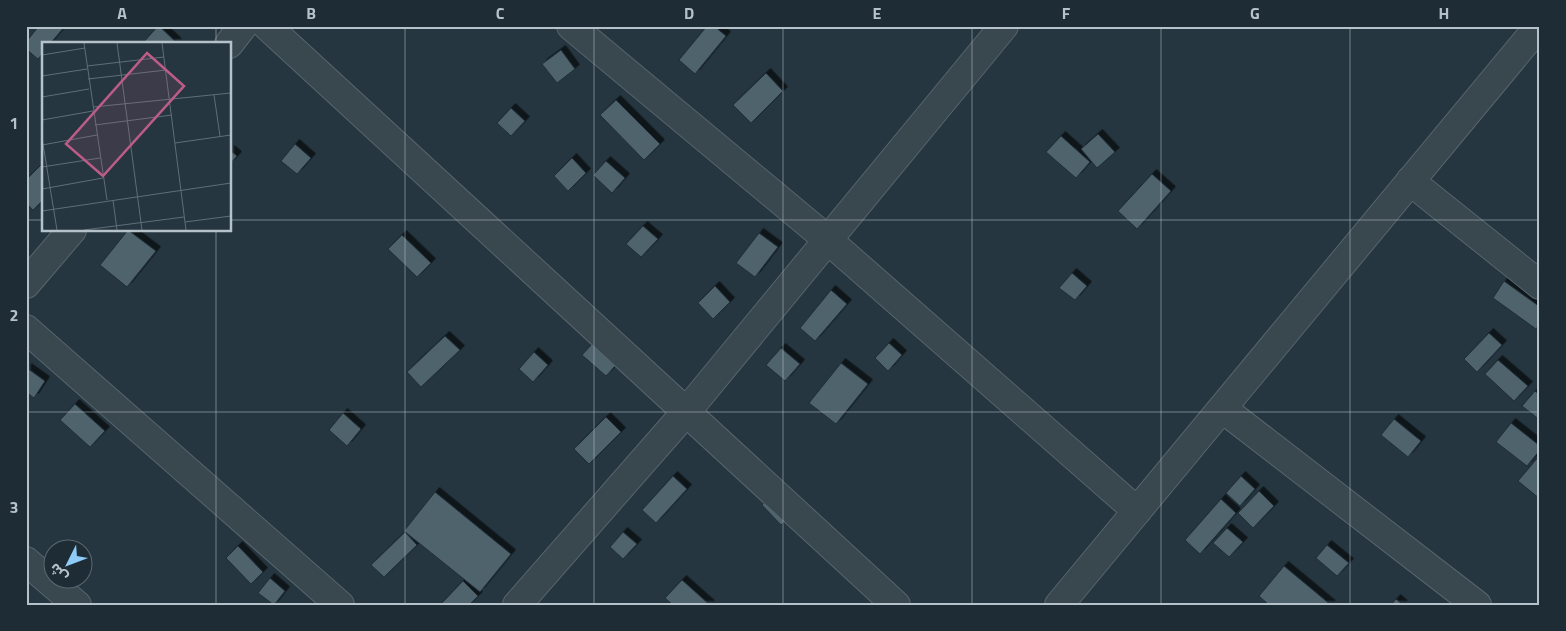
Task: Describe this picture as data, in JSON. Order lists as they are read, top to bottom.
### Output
{
  "north": "bottom left",
  "grid": {
    "columns": [
      "A",
      "B",
      "C",
      "D",
      "E",
      "F",
      "G",
      "H"
    ],
    "rows": ["1", "2", "3"]
  }
}
